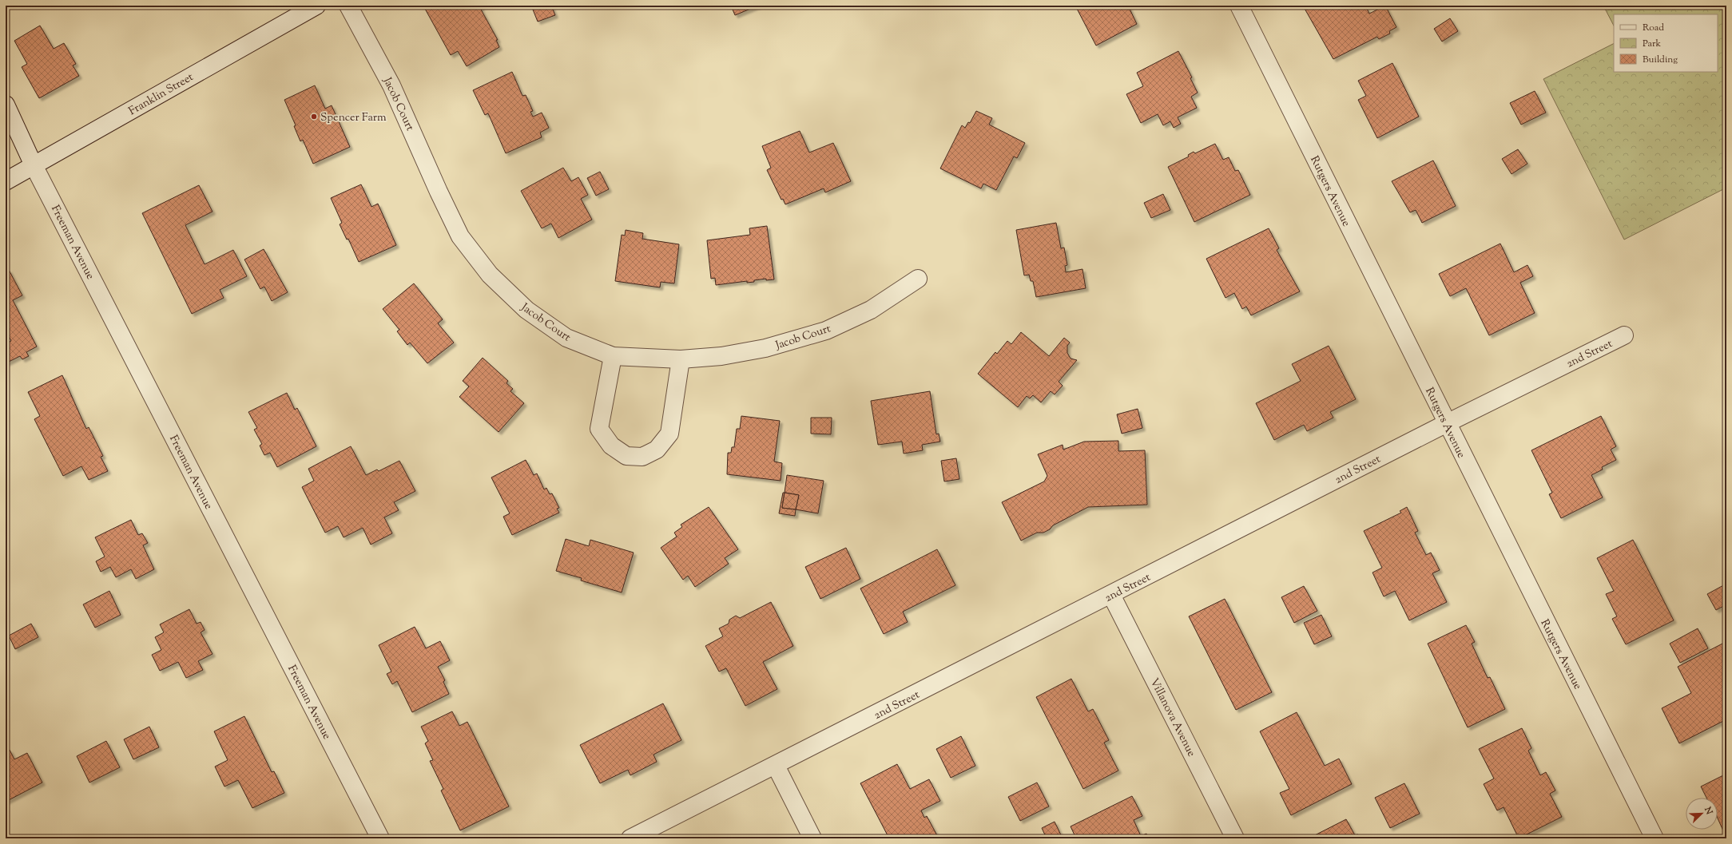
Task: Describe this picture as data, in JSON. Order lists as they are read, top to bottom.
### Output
{
  "streets": {
    "street": [
      "Franklin Street",
      "Jacob Court",
      "Rutgers Avenue",
      "Freeman Avenue",
      "2nd Street",
      "Villanova Avenue"
    ]
  },
  "crossings": [
    ["Franklin Street", "Freeman Avenue"],
    ["Rutgers Avenue", "2nd Street"],
    ["2nd Street", "Villanova Avenue"]
  ],
  "places": ["Spencer Farm"],
  "legend": ["Road", "Park", "Building"],
  "north": "top right"
}
